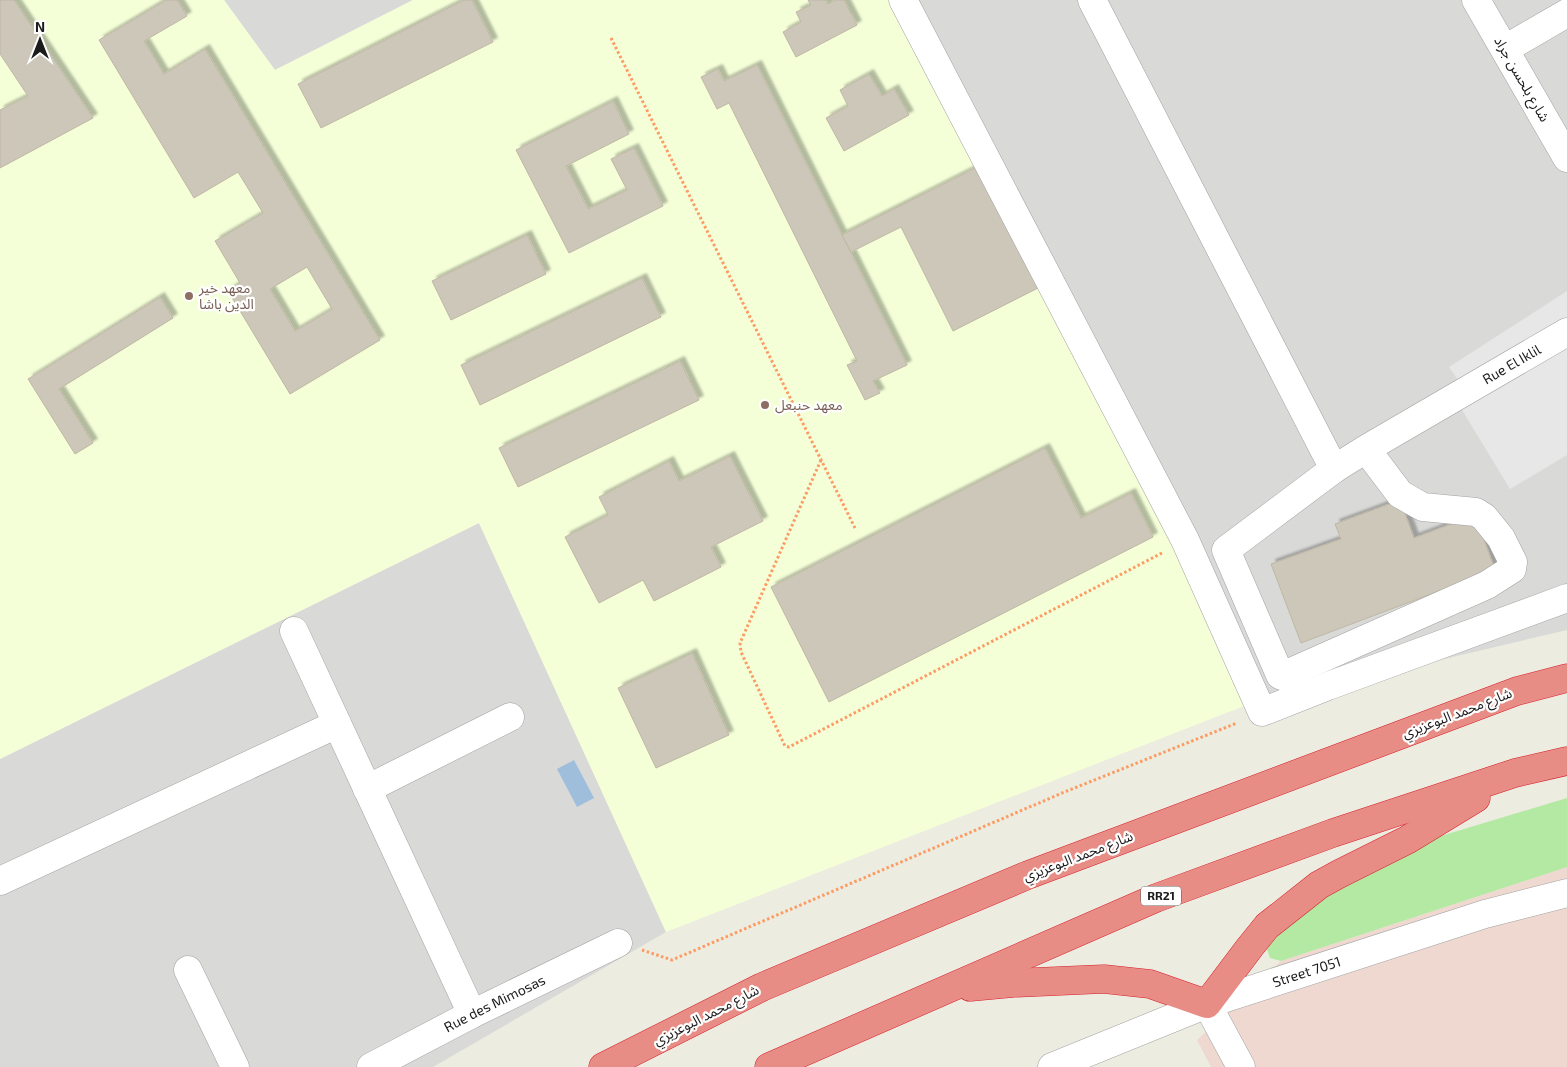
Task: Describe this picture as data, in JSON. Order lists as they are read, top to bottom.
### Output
{
  "streets": {
    "highway": ["شارع محمد البوعزيزي", "RR21"],
    "street": [
      "شارع بلحسن جراد",
      "Rue El Iklil",
      "Street 7051",
      "Rue des Mimosas"
    ]
  },
  "places": ["معهد خير الدين باشا", "معهد حنبعل"],
  "north": "top"
}
